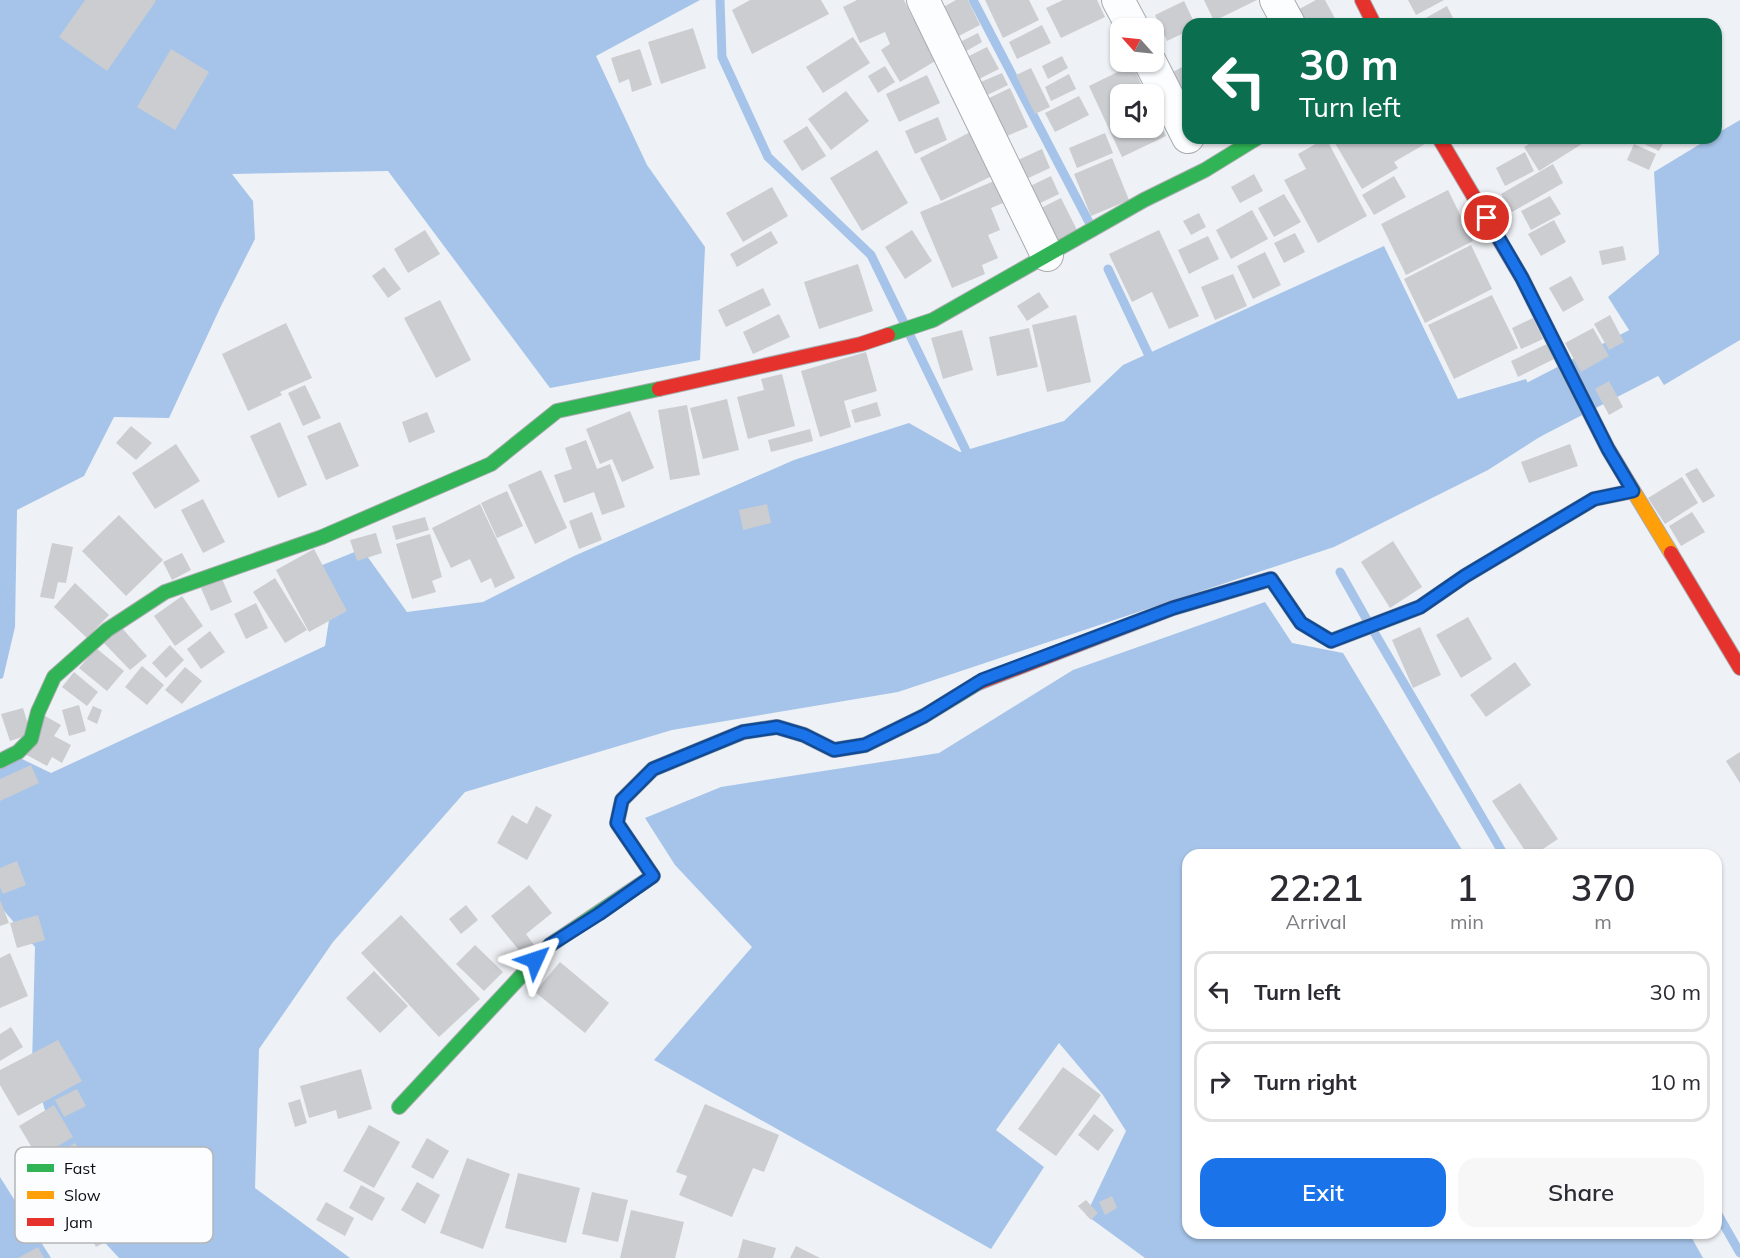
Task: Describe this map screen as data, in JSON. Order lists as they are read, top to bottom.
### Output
{
  "legend": ["Fast", "Slow", "Jam"],
  "north": "top left",
  "page": {
    "turn": ["30 m", "Turn left"],
    "eta": [
      "22:21",
      "Arrival",
      "1",
      "min",
      "370",
      "m"
    ],
    "list": [
      {
        "name": "Turn left",
        "value": "30 m"
      },
      {
        "name": "Turn right",
        "value": "10 m"
      }
    ],
    "buttons": ["Exit", "Share"]
  }
}
